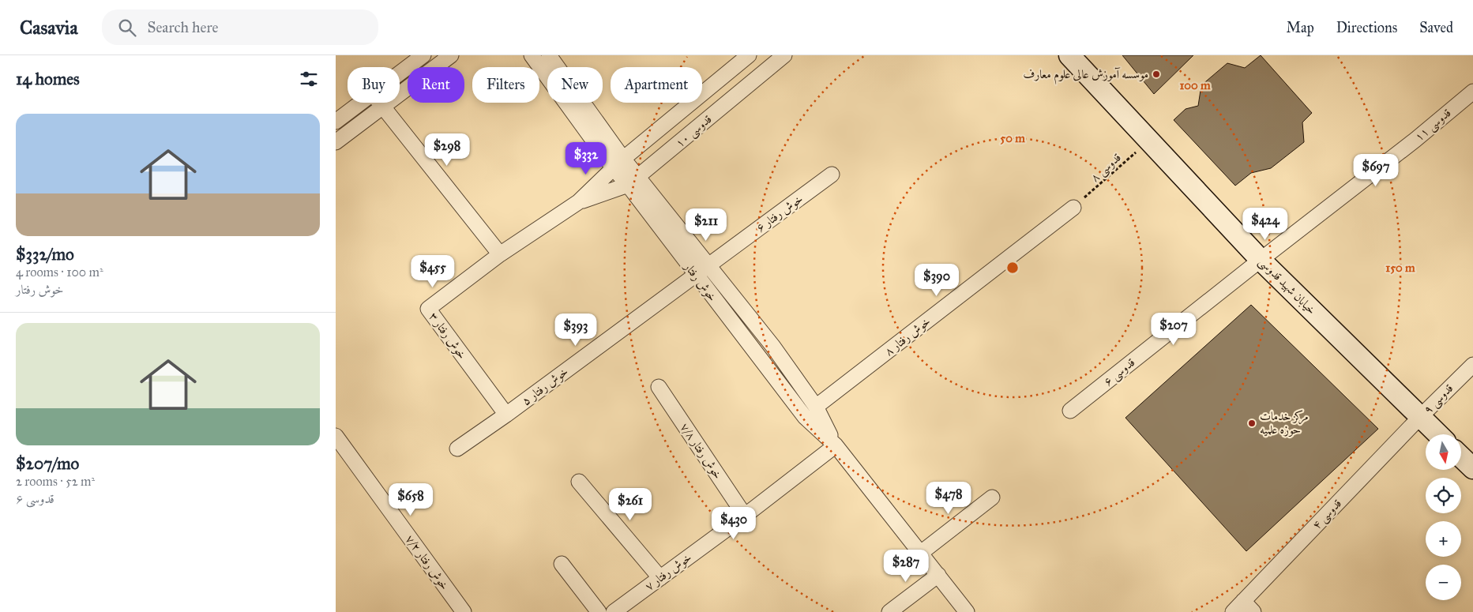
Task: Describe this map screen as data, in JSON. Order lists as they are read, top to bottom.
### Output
{
  "streets": {
    "main road": ["خیابان شهید قدوسی"],
    "street": [
      "قدوسی ۱۱",
      "قدوسی ۱۰",
      "خوش رفتار ۶",
      "خوش رفتار",
      "خوش رفتار ۳",
      "خوش رفتار ۸",
      "قدوسی ۶",
      "خوش رفتار ۵",
      "قدوسی ۹",
      "خوش رفتار ۷/۸",
      "قدوسی ۴",
      "خوش رفتار ۷/۲",
      "خوش رفتار ۷"
    ],
    "path": ["قدوسی ۸"]
  },
  "crossings": [
    ["قدوسی ۱۱", "خیابان شهید قدوسی"],
    ["قدوسی ۱۱", "قدوسی ۶"],
    ["قدوسی ۱۰", "خوش رفتار"],
    ["قدوسی ۱۰", "خوش رفتار ۳"],
    ["قدوسی ۸", "خیابان شهید قدوسی"],
    ["قدوسی ۸", "خوش رفتار ۸"],
    ["خوش رفتار ۶", "خوش رفتار"],
    ["خوش رفتار ۶", "خوش رفتار ۵"],
    ["خوش رفتار", "خوش رفتار ۸"],
    ["خوش رفتار", "خوش رفتار ۵"],
    ["خوش رفتار", "خوش رفتار ۷"],
    ["خیابان شهید قدوسی", "قدوسی ۶"],
    ["خیابان شهید قدوسی", "قدوسی ۹"],
    ["خیابان شهید قدوسی", "قدوسی ۴"],
    ["خوش رفتار ۳", "خوش رفتار ۵"],
    ["قدوسی ۹", "قدوسی ۴"],
    ["خوش رفتار ۷/۸", "خوش رفتار ۷"]
  ],
  "places": ["موسسه آموزش عالی علوم معارف", "مرکز خدمات حوزه علمیه"],
  "north": "bottom",
  "page": {
    "header": "Casavia",
    "search": "Search here",
    "nav": ["Map", "Directions", "Saved"],
    "heading": "14 homes",
    "chip": [
      "Buy",
      "Rent",
      "Filters",
      "New",
      "Apartment"
    ],
    "list": [
      {
        "name": "$332/mo",
        "note": "4 rooms · 100 m² · خوش رفتار"
      },
      {
        "name": "$207/mo",
        "note": "2 rooms · 52 m² · قدوسی ۶"
      }
    ],
    "price": [
      "$298",
      "$332",
      "$697",
      "$424",
      "$211",
      "$455",
      "$390",
      "$207",
      "$393",
      "$478",
      "$658",
      "$261",
      "$430",
      "$287"
    ],
    "map_buttons": ["+", "−"]
  },
  "rings": ["100 m", "50 m", "150 m"]
}
